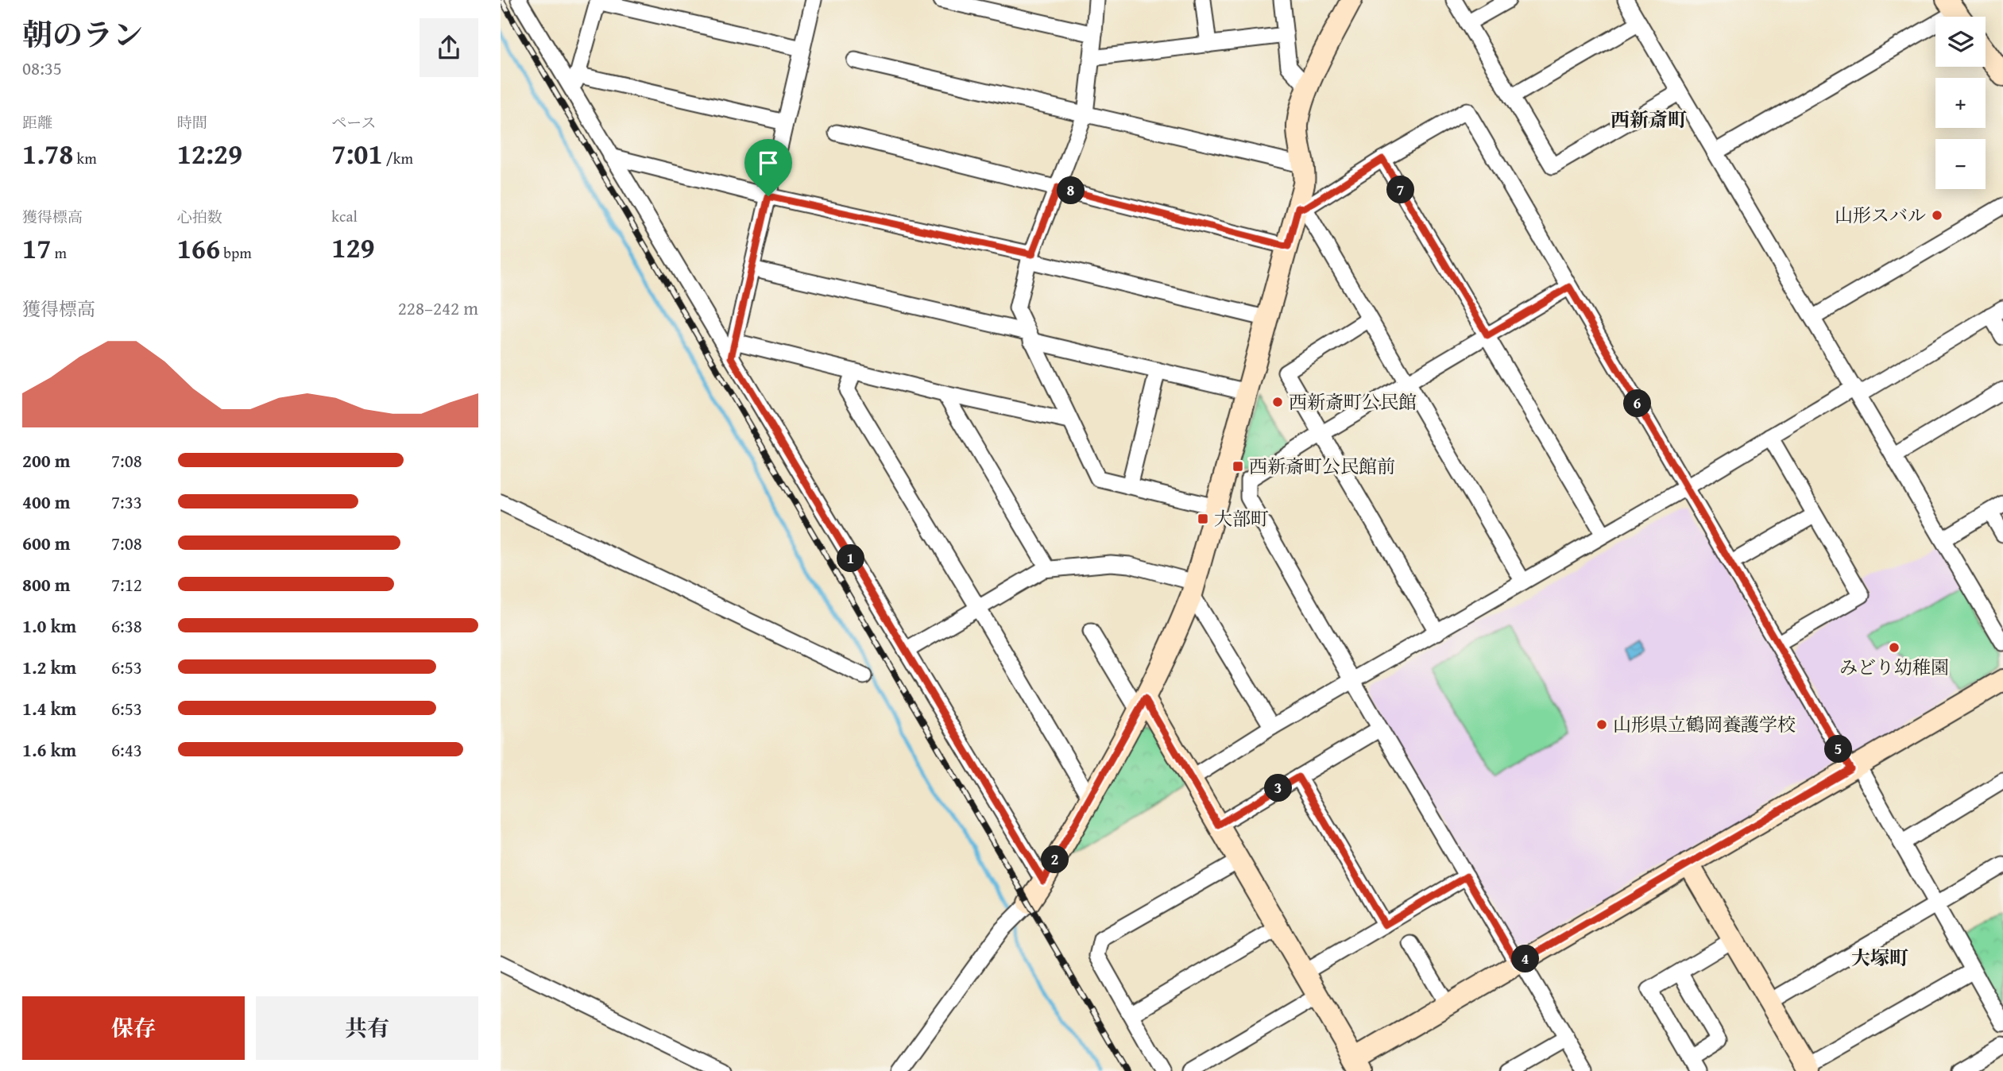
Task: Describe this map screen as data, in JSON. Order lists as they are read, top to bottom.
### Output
{
  "districts": ["西新斎町", "大塚町"],
  "places": {
    "other": [
      "山形スバル",
      "西新斎町公民館",
      "みどり幼稚園",
      "山形県立鶴岡養護学校"
    ],
    "transit": ["西新斎町公民館前", "大部町"]
  },
  "page": {
    "heading": ["朝のラン", "08:35"],
    "map_buttons": ["+", "−"],
    "stats": [
      ["距離", "1.78 km"],
      ["時間", "12:29"],
      ["ペース", "7:01 /km"],
      ["獲得標高", "17 m"],
      ["心拍数", "166 bpm"],
      ["kcal", "129"]
    ],
    "pins": [
      "7",
      "8",
      "6",
      "1",
      "5",
      "3",
      "2",
      "4"
    ],
    "chart": ["獲得標高", "228–242 m"],
    "list": [
      {
        "name": "200 m",
        "note": "7:08"
      },
      {
        "name": "400 m",
        "note": "7:33"
      },
      {
        "name": "600 m",
        "note": "7:08"
      },
      {
        "name": "800 m",
        "note": "7:12"
      },
      {
        "name": "1.0 km",
        "note": "6:38"
      },
      {
        "name": "1.2 km",
        "note": "6:53"
      },
      {
        "name": "1.4 km",
        "note": "6:53"
      },
      {
        "name": "1.6 km",
        "note": "6:43"
      }
    ],
    "buttons": ["保存", "共有"]
  }
}
